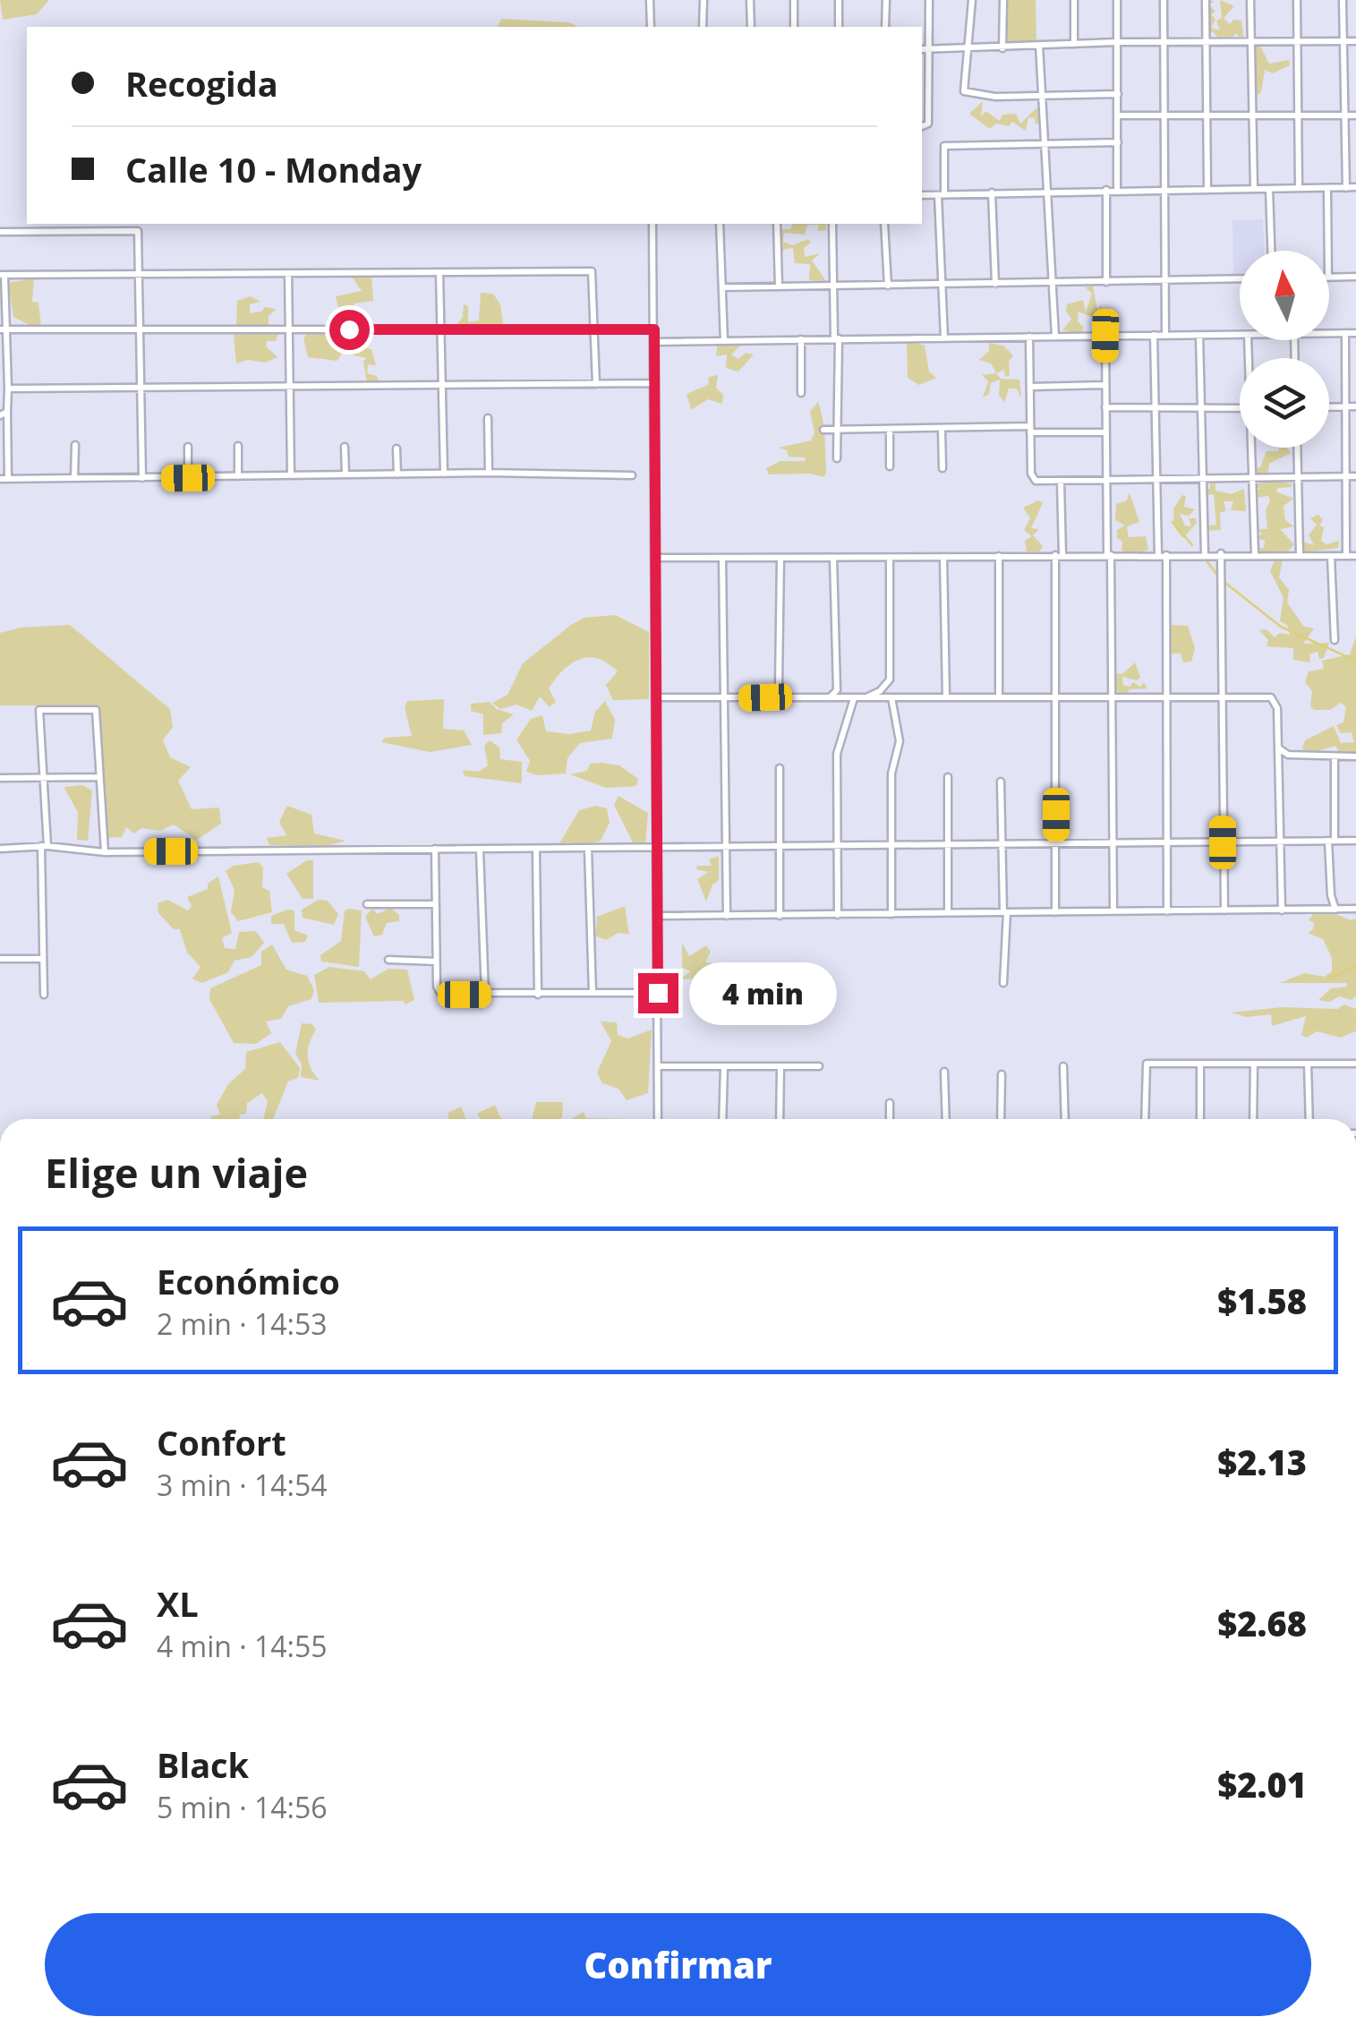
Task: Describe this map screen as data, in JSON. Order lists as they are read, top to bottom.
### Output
{
  "north": "top",
  "page": {
    "banner": ["Recogida", "Calle 10 - Monday"],
    "bubble": "4 min",
    "heading": "Elige un viaje",
    "list": [
      {
        "name": "Económico",
        "note": "2 min · 14:53",
        "value": "$1.58"
      },
      {
        "name": "Confort",
        "note": "3 min · 14:54",
        "value": "$2.13"
      },
      {
        "name": "XL",
        "note": "4 min · 14:55",
        "value": "$2.68"
      },
      {
        "name": "Black",
        "note": "5 min · 14:56",
        "value": "$2.01"
      }
    ],
    "buttons": "Confirmar"
  }
}
